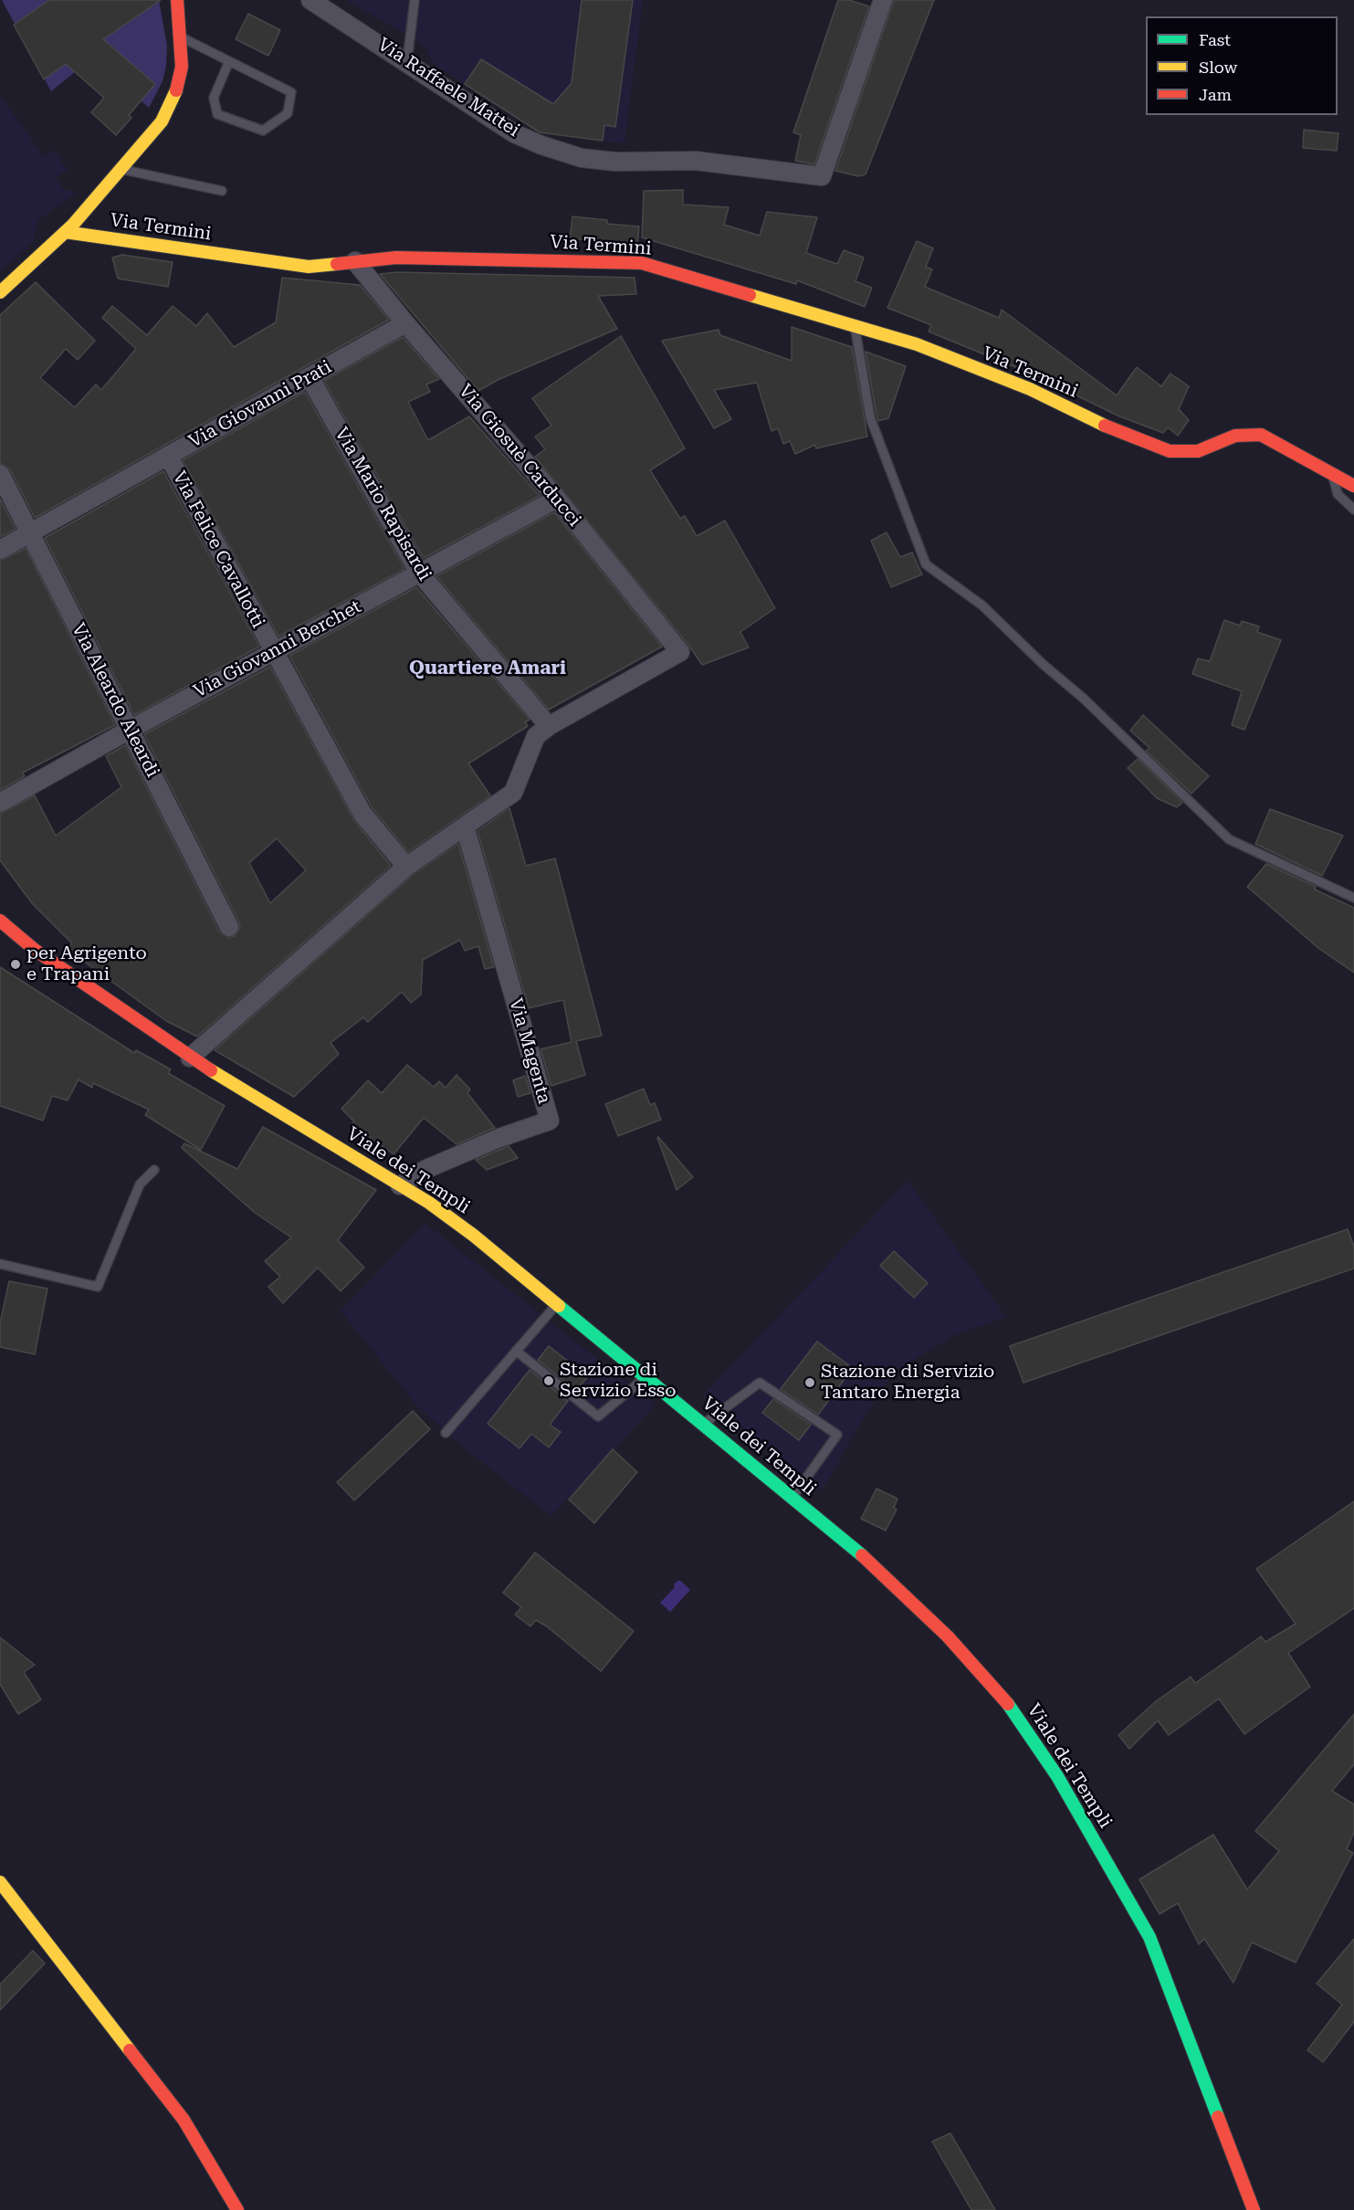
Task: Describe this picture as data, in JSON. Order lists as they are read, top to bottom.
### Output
{
  "streets": {
    "street": [
      "Via Raffaele Mattei",
      "Via Termini",
      "Via Giovanni Prati",
      "Via Giosuè Carducci",
      "Via Mario Rapisardi",
      "Via Felice Cavallotti",
      "Via Giovanni Berchet",
      "Via Aleardo Aleardi",
      "Via Magenta",
      "Viale dei Templi"
    ]
  },
  "crossings": [
    ["Via Termini", "Via Giosuè Carducci"],
    ["Via Giovanni Prati", "Via Giosuè Carducci"],
    ["Via Giovanni Prati", "Via Mario Rapisardi"],
    ["Via Giovanni Prati", "Via Felice Cavallotti"],
    ["Via Giovanni Prati", "Via Aleardo Aleardi"],
    ["Via Giosuè Carducci", "Via Mario Rapisardi"],
    ["Via Giosuè Carducci", "Via Giovanni Berchet"],
    ["Via Mario Rapisardi", "Via Giovanni Berchet"],
    ["Via Felice Cavallotti", "Via Giovanni Berchet"],
    ["Via Giovanni Berchet", "Via Aleardo Aleardi"],
    ["Via Magenta", "Viale dei Templi"]
  ],
  "districts": ["Quartiere Amari"],
  "places": ["per Agrigento e Trapani", "Stazione di Servizio Esso", "Stazione di Servizio Tantaro Energia"],
  "legend": ["Fast", "Slow", "Jam"]
}
